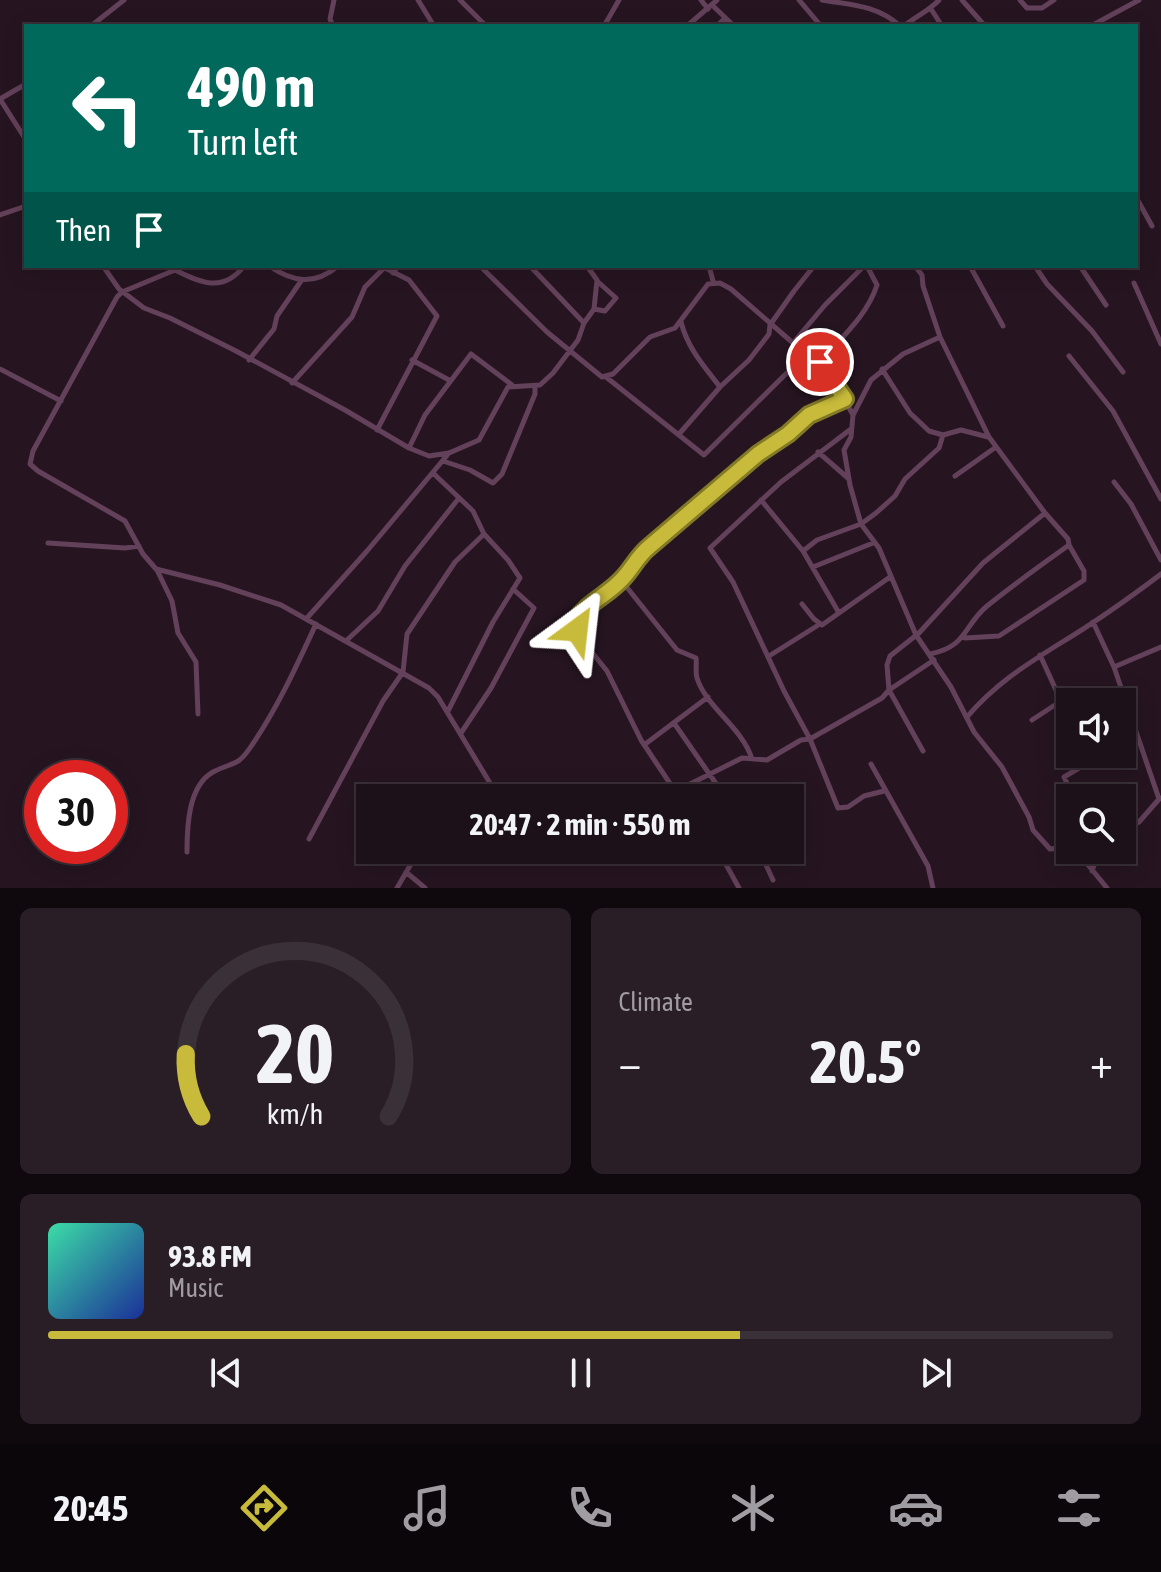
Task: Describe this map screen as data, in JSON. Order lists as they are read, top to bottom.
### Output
{
  "page": {
    "turn": ["490 m", "Turn left"],
    "then": "Then",
    "limit": "30",
    "trip": "20:47 · 2 min · 550 m",
    "tile": "Climate",
    "heat": ["−", "20.5°", "+"],
    "song": ["93.8 FM", "Music"],
    "tabs": "20:45",
    "gauge": ["20", "km/h"]
  }
}
